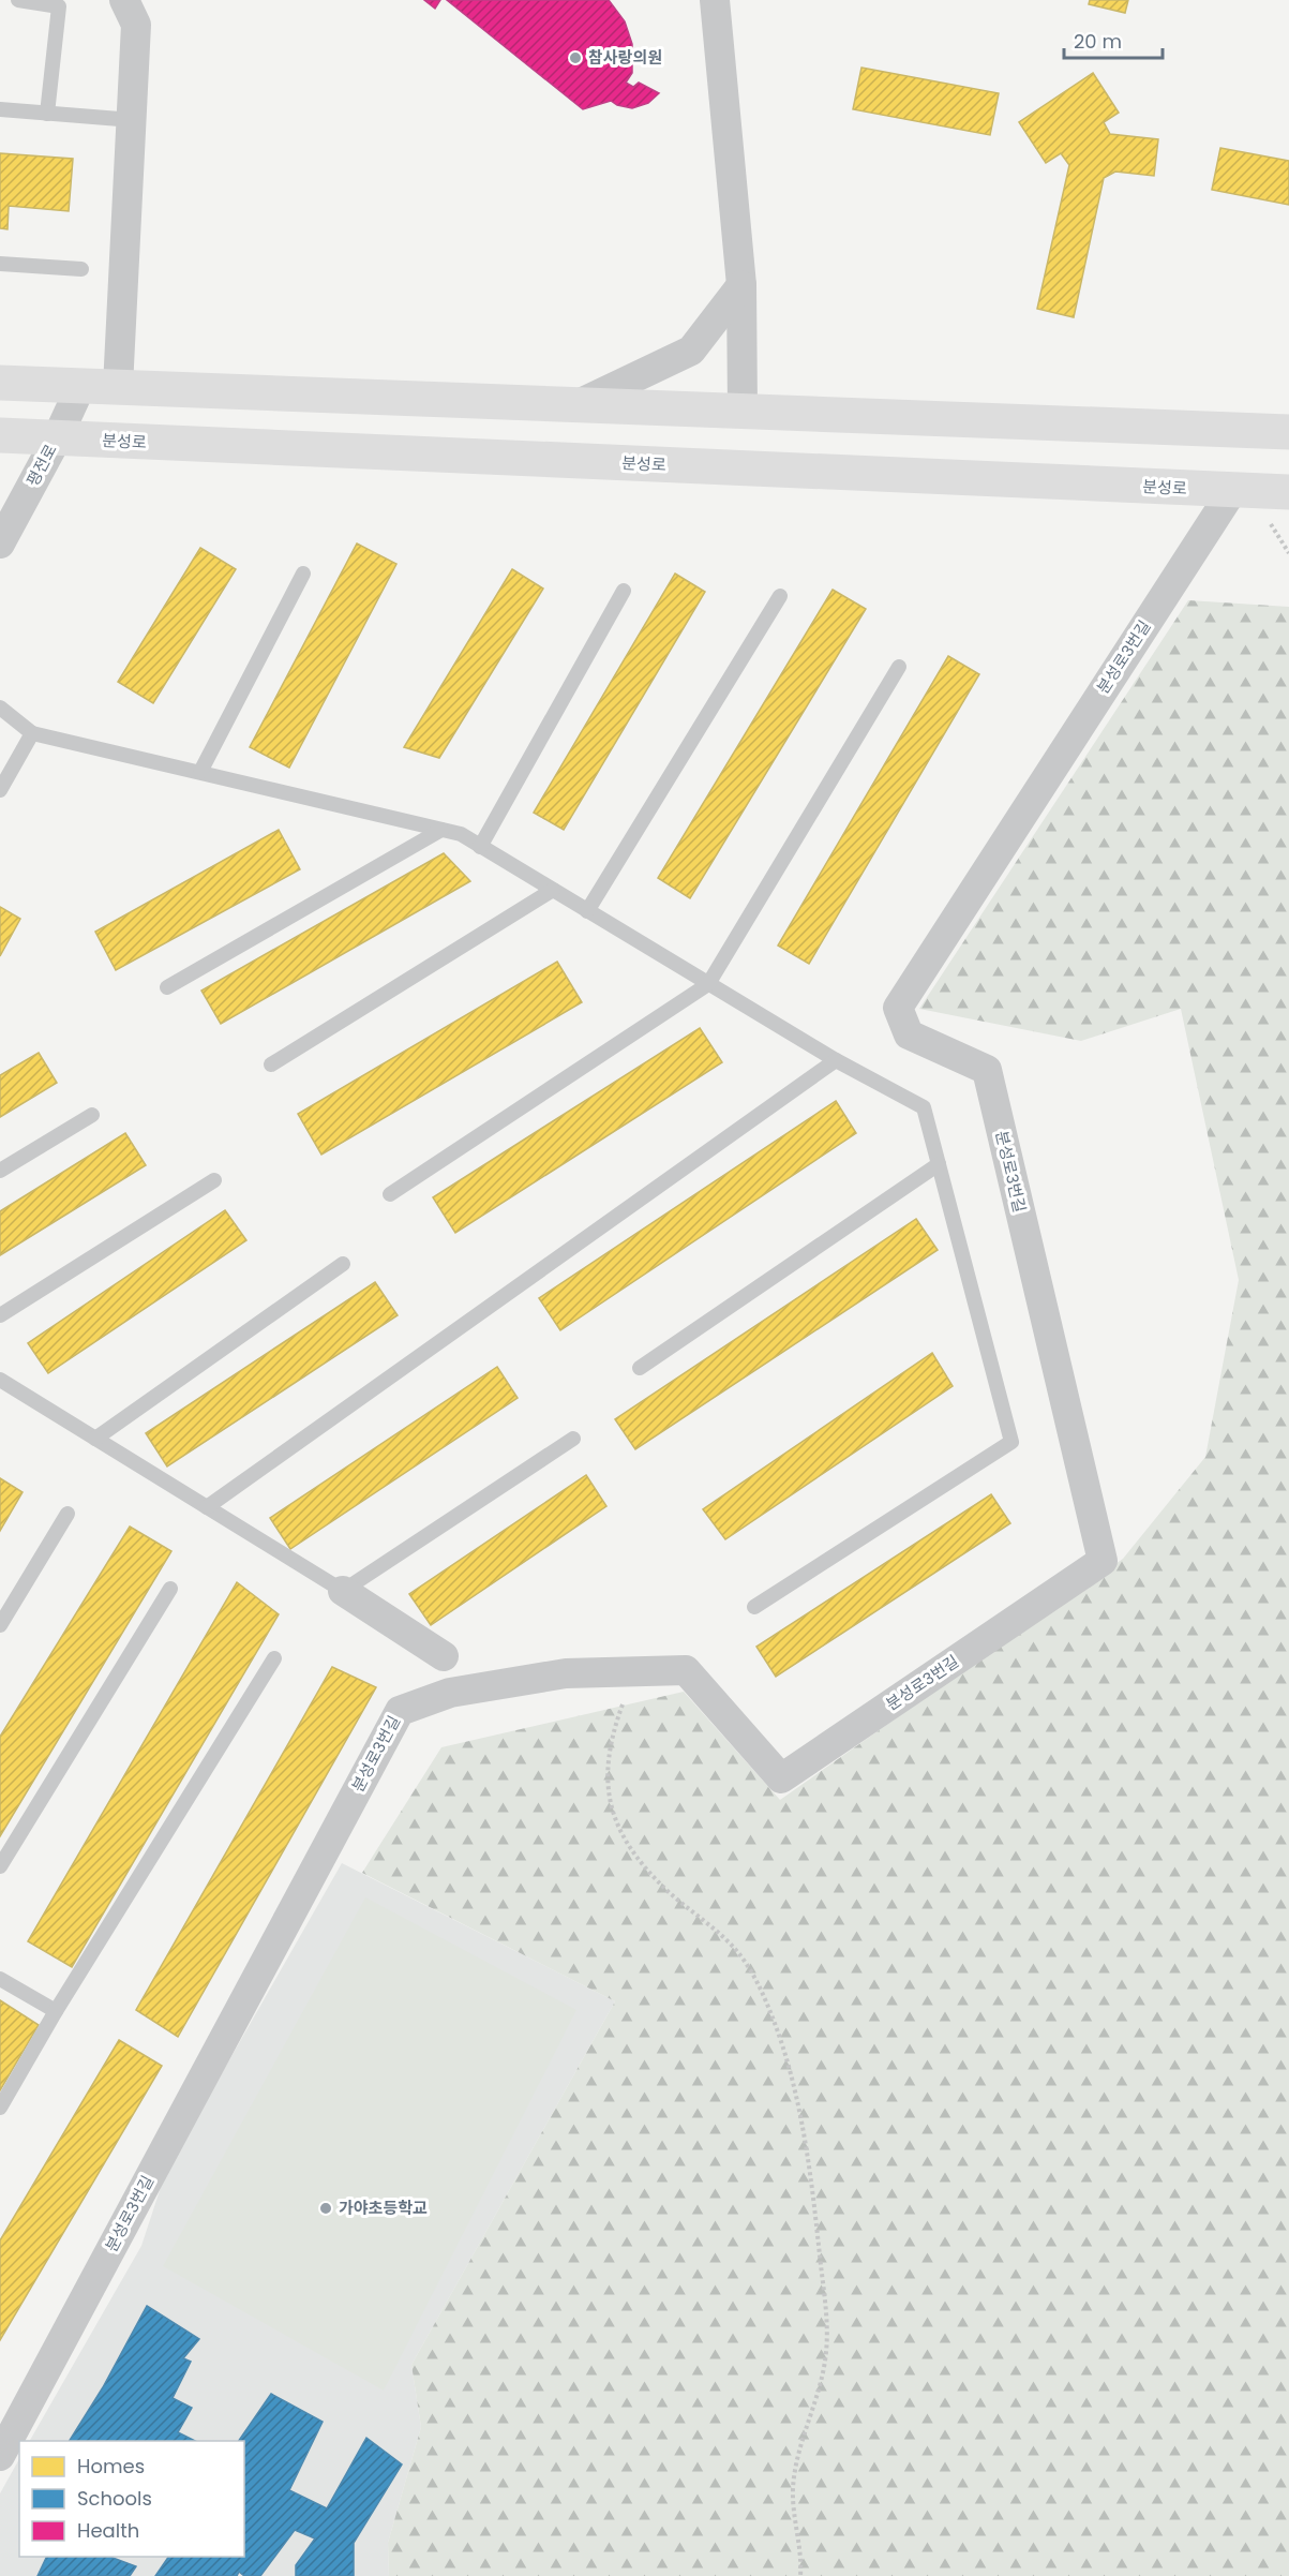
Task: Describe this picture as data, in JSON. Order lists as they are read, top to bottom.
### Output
{
  "streets": {
    "main road": ["분성로"],
    "street": ["평전로", "분성로3번길"]
  },
  "crossings": [
    ["분성로", "평전로"],
    ["분성로", "분성로3번길"]
  ],
  "places": ["참사랑의원", "가야초등학교"],
  "legend": ["Homes", "Schools", "Health"],
  "scale_bar": "20 m"
}
